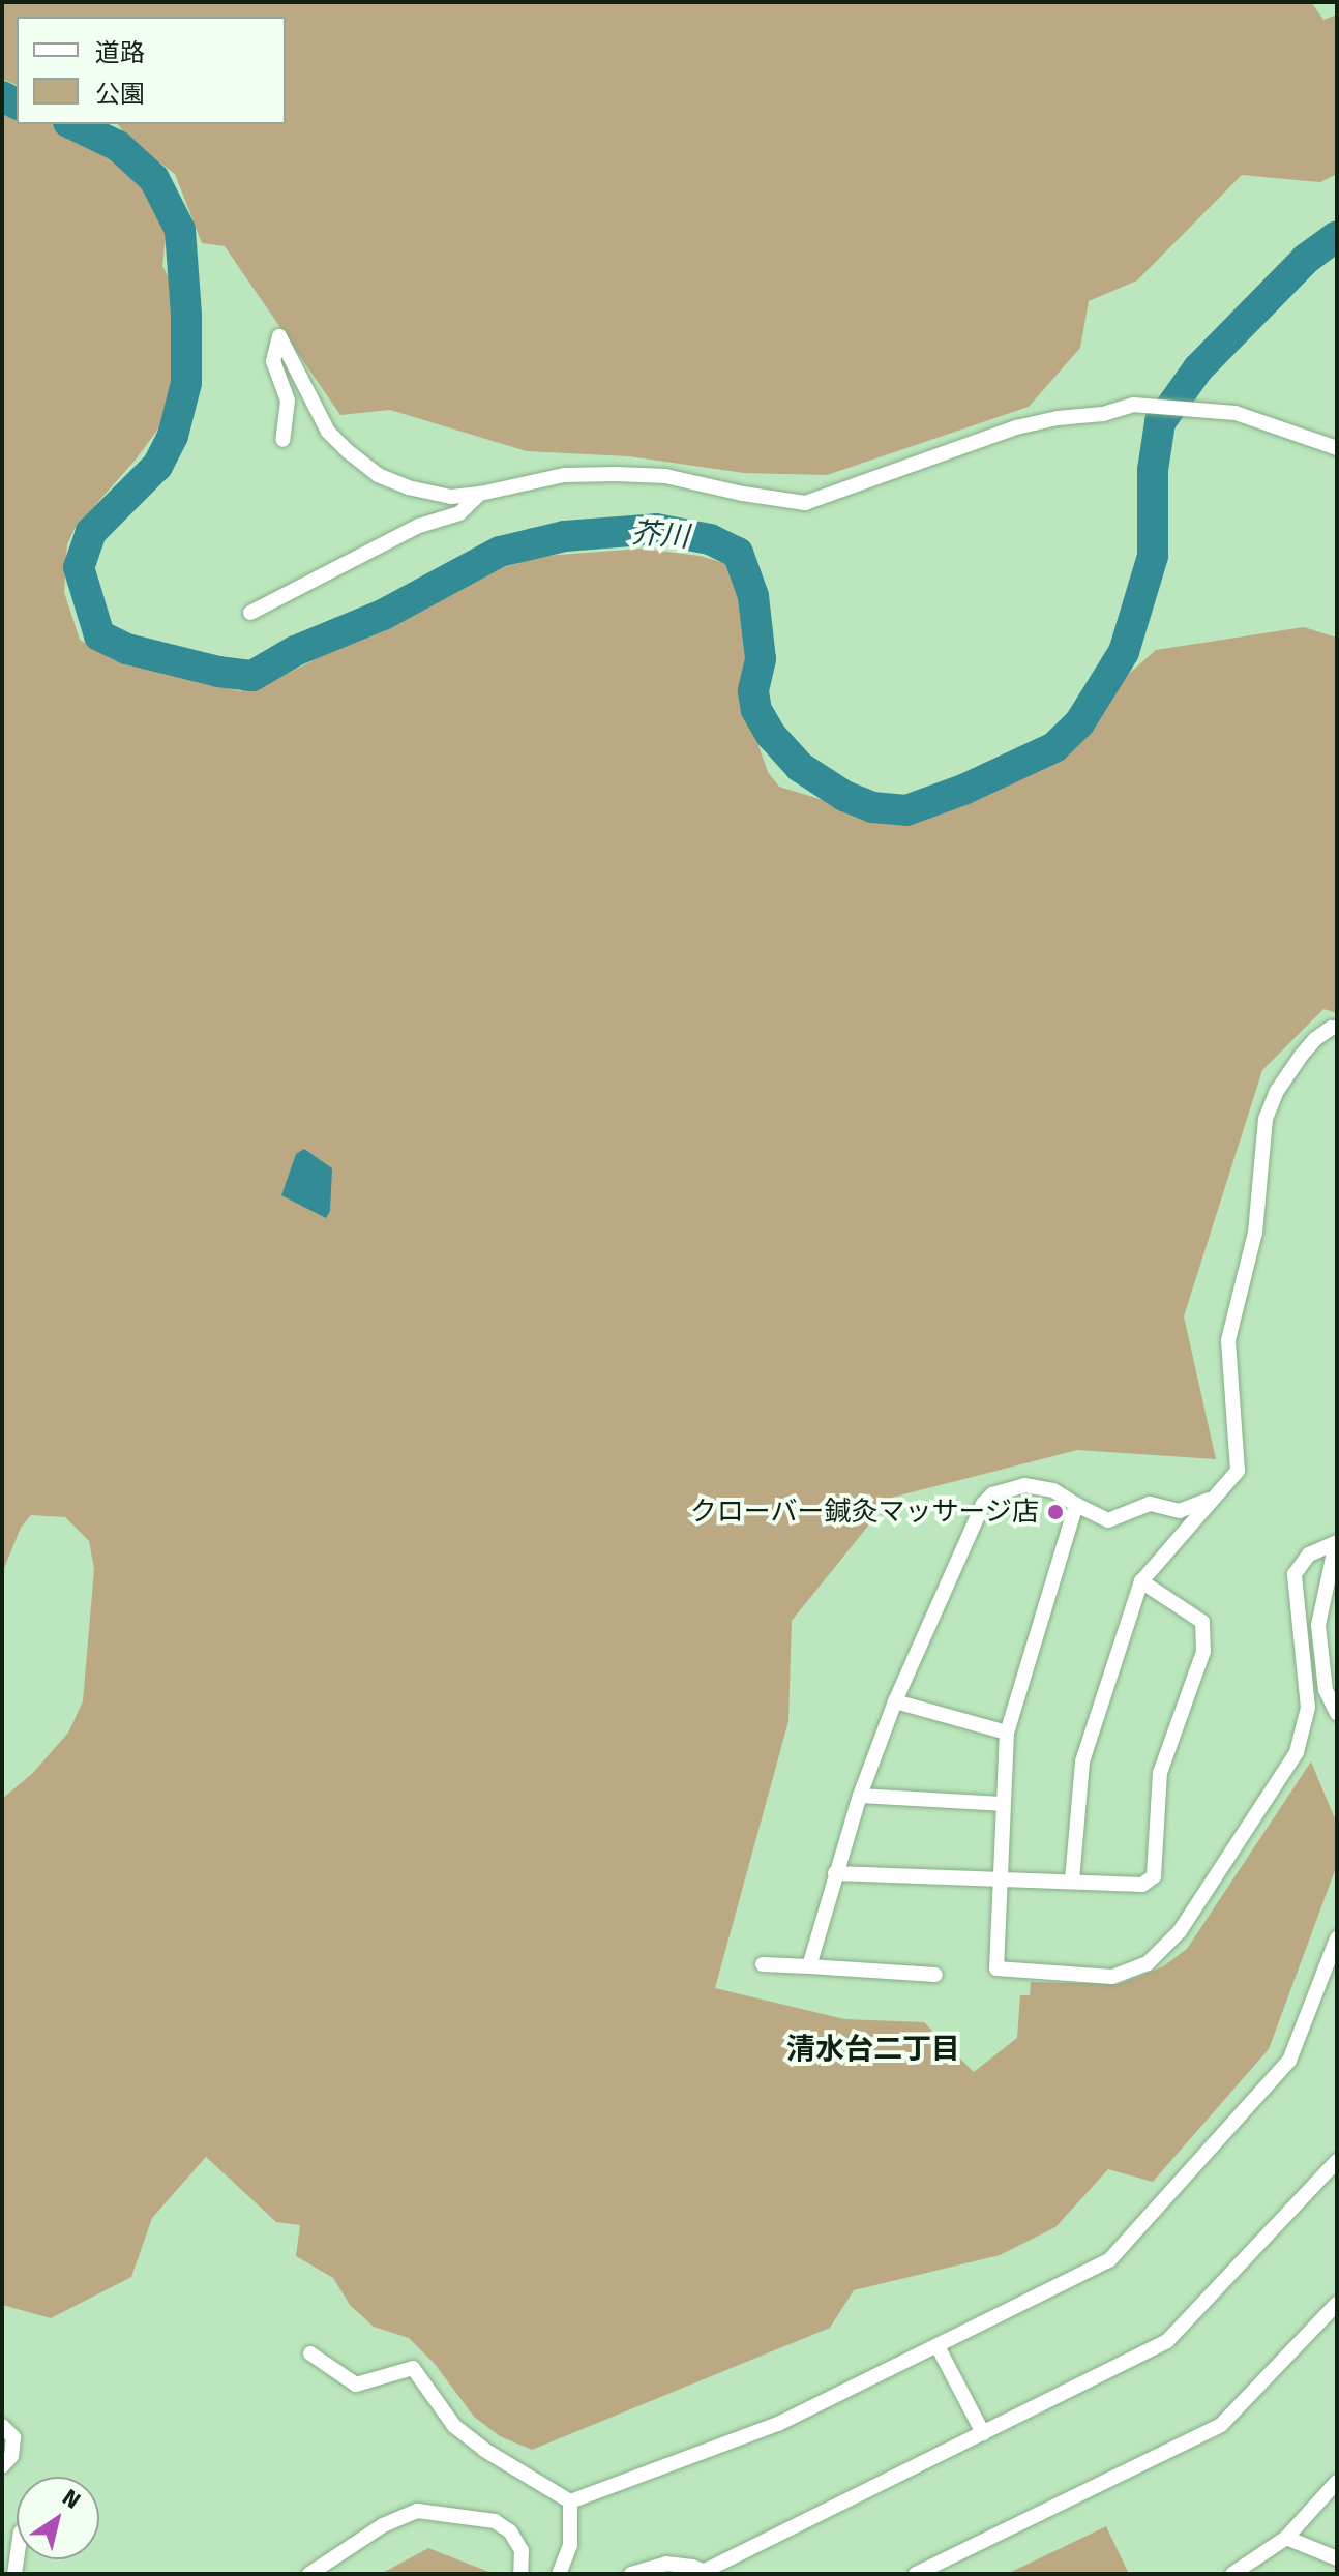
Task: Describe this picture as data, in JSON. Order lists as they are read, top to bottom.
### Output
{
  "districts": ["清水台二丁目"],
  "water": ["芥川"],
  "places": ["クローバー鍼灸マッサージ店"],
  "legend": ["道路", "公園"],
  "north": "top right"
}
